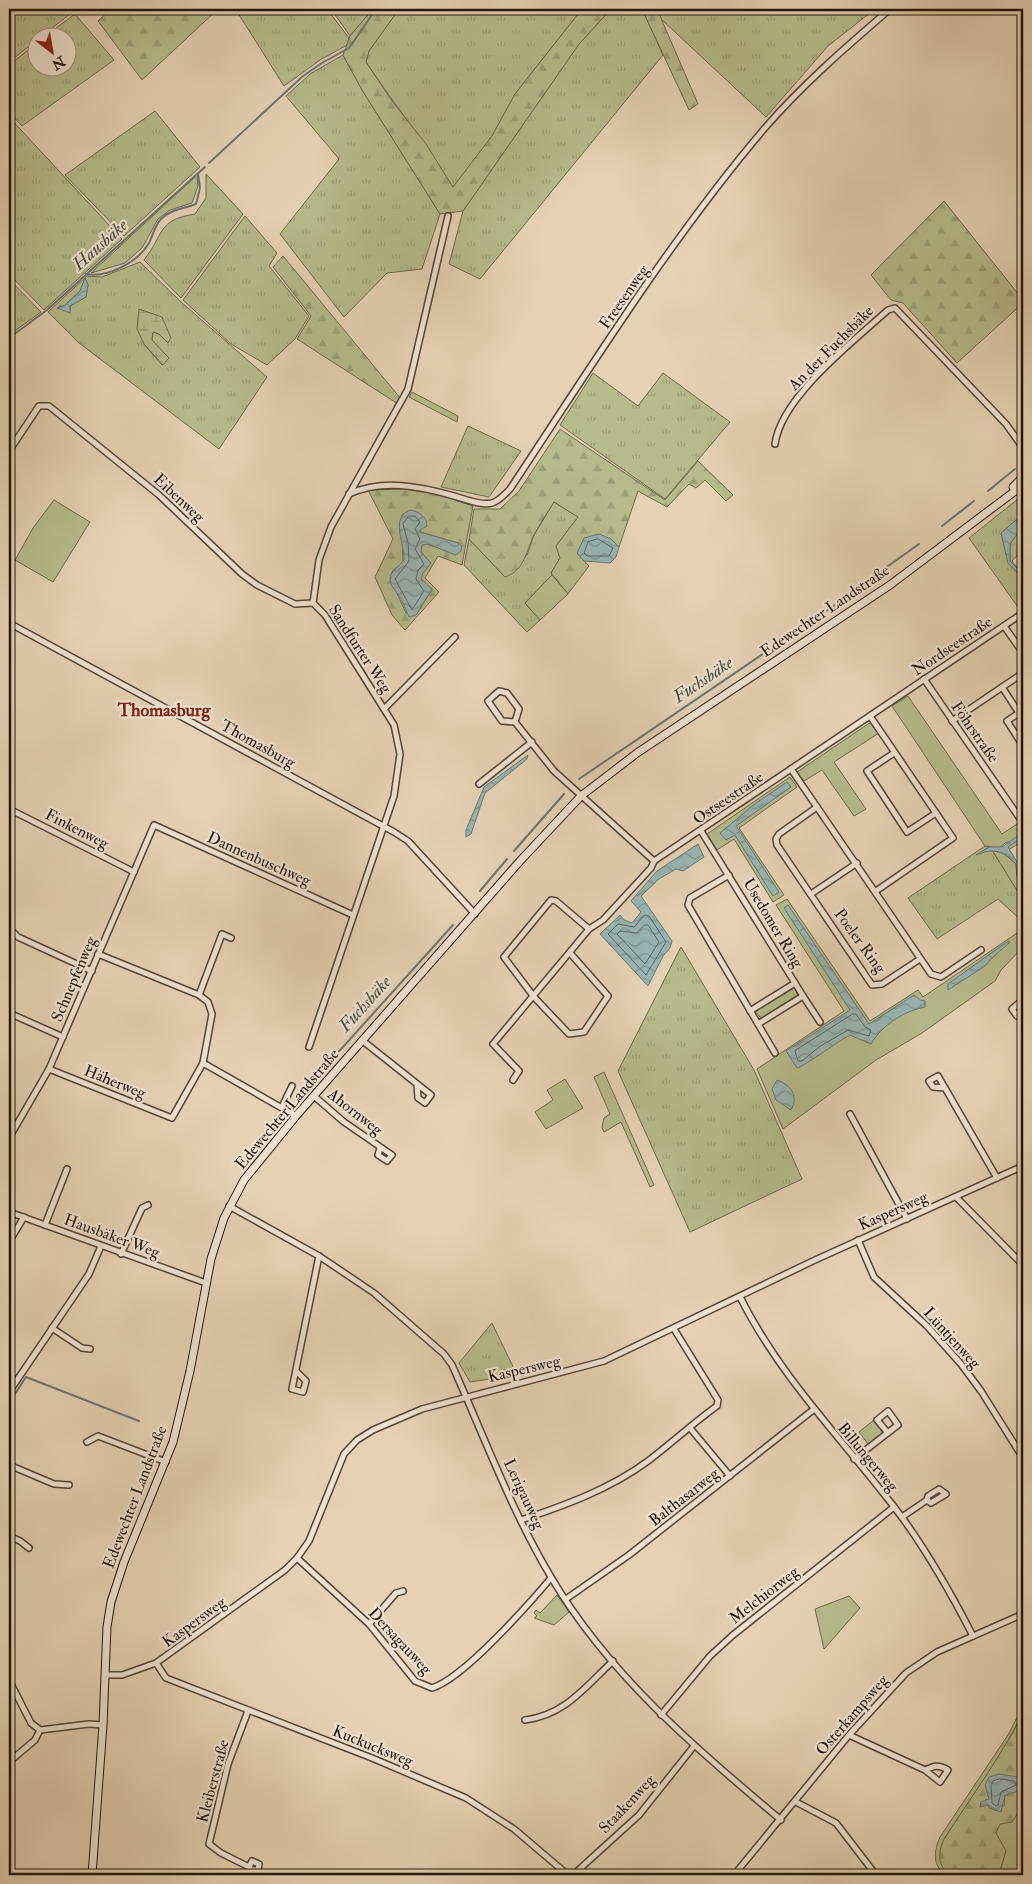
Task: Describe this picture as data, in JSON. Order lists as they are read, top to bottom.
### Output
{
  "streets": {
    "main road": ["Edewechter Landstraße"],
    "street": [
      "Freesenweg",
      "An der Fuchsbäke",
      "Eibenweg",
      "Nordseestraße",
      "Sandfurter Weg",
      "Föhrstraße",
      "Thomasburg",
      "Ostseestraße",
      "Finkenweg",
      "Dannenbuschweg",
      "Usedomer Ring",
      "Poeler Ring",
      "Schnepfenweg",
      "Häherweg",
      "Ahornweg",
      "Kaspersweg",
      "Hausbäker Weg",
      "Lüntjenweg",
      "Billungerweg",
      "Lerigauweg",
      "Balthasarweg",
      "Melchiorweg",
      "Dersagauweg",
      "Osterkampsweg",
      "Kuckucksweg",
      "Kleiberstraße",
      "Staakenweg"
    ]
  },
  "crossings": [
    ["Freesenweg", "Sandfurter Weg"],
    ["Eibenweg", "Sandfurter Weg"],
    ["Edewechter Landstraße", "Thomasburg"],
    ["Edewechter Landstraße", "Ahornweg"],
    ["Edewechter Landstraße", "Kaspersweg"],
    ["Edewechter Landstraße", "Hausbäker Weg"],
    ["Edewechter Landstraße", "Lerigauweg"],
    ["Nordseestraße", "Föhrstraße"],
    ["Nordseestraße", "Ostseestraße"],
    ["Sandfurter Weg", "Thomasburg"],
    ["Sandfurter Weg", "Dannenbuschweg"],
    ["Ostseestraße", "Usedomer Ring"],
    ["Finkenweg", "Schnepfenweg"],
    ["Dannenbuschweg", "Schnepfenweg"],
    ["Schnepfenweg", "Häherweg"],
    ["Kaspersweg", "Lüntjenweg"],
    ["Kaspersweg", "Billungerweg"],
    ["Kaspersweg", "Lerigauweg"],
    ["Kaspersweg", "Dersagauweg"],
    ["Kaspersweg", "Kuckucksweg"],
    ["Billungerweg", "Balthasarweg"],
    ["Billungerweg", "Melchiorweg"],
    ["Billungerweg", "Osterkampsweg"],
    ["Lerigauweg", "Balthasarweg"],
    ["Lerigauweg", "Melchiorweg"],
    ["Lerigauweg", "Dersagauweg"],
    ["Lerigauweg", "Osterkampsweg"],
    ["Lerigauweg", "Staakenweg"],
    ["Kuckucksweg", "Kleiberstraße"]
  ],
  "districts": ["Thomasburg"],
  "water": ["Hausbäke", "Fuchsbäke"],
  "north": "bottom right"
}
